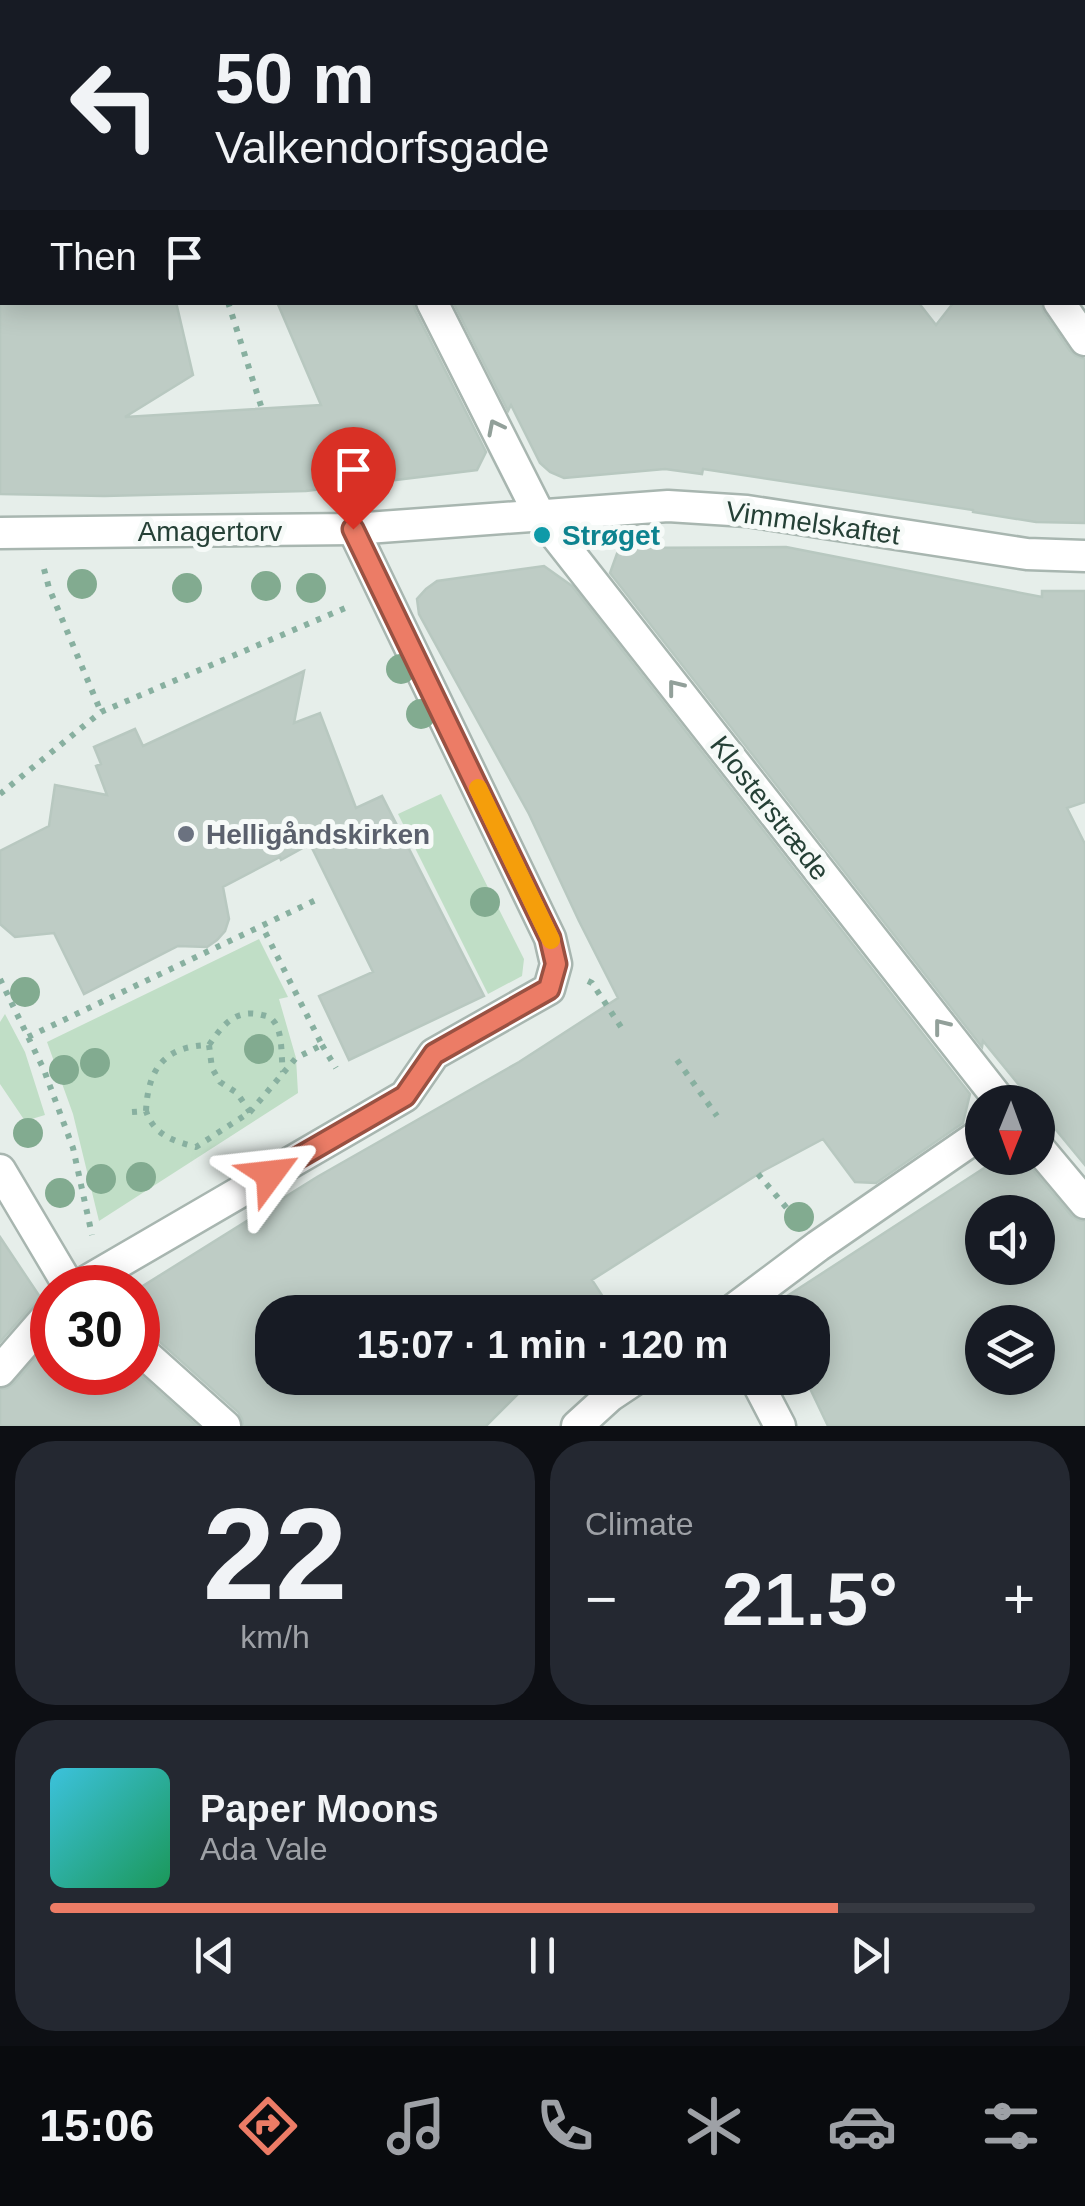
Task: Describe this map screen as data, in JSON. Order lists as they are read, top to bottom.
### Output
{
  "streets": {
    "street": ["Vimmelskaftet", "Amagertorv", "Klosterstræde"]
  },
  "crossings": [
    ["Vimmelskaftet", "Amagertorv"],
    ["Vimmelskaftet", "Klosterstræde"],
    ["Amagertorv", "Klosterstræde"]
  ],
  "places": ["Strøget", "Helligåndskirken"],
  "north": "bottom",
  "page": {
    "turn": ["50 m", "Valkendorfsgade"],
    "then": "Then",
    "limit": "30",
    "trip": "15:07 · 1 min · 120 m",
    "tile": [
      ["22", "km/h"],
      "Climate"
    ],
    "heat": ["−", "21.5°", "+"],
    "song": ["Paper Moons", "Ada Vale"],
    "tabs": "15:06"
  }
}
